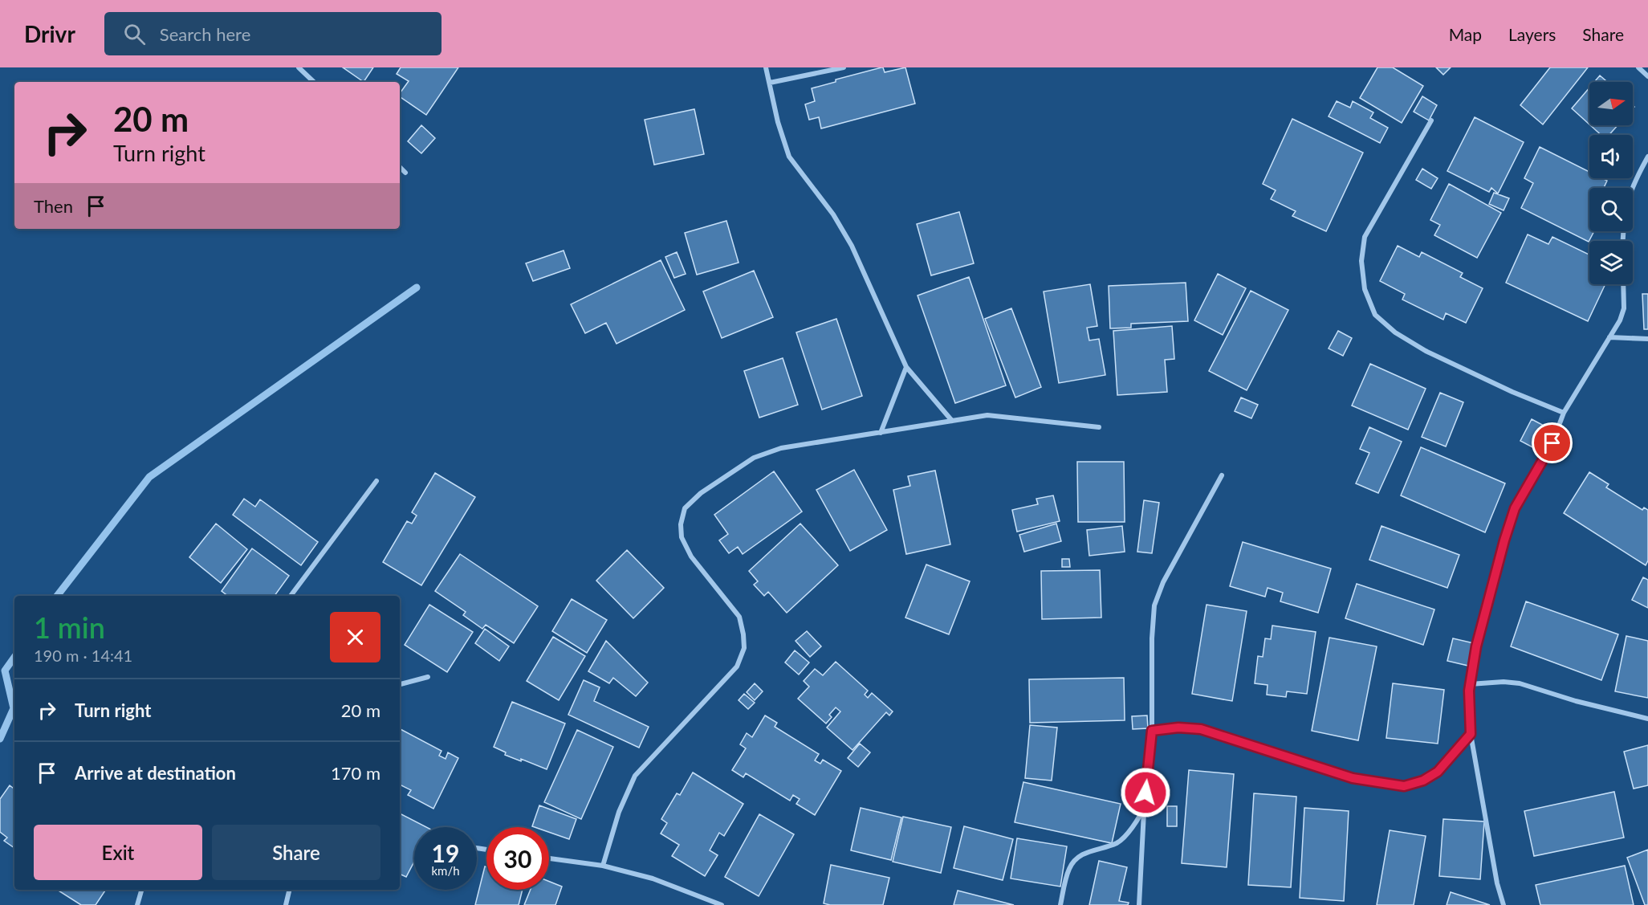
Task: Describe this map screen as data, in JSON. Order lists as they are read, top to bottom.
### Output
{
  "north": "right",
  "page": {
    "header": "Drivr",
    "search": "Search here",
    "nav": ["Map", "Layers", "Share"],
    "turn": ["20 m", "Turn right"],
    "then": "Then",
    "heading": ["1 min", "190 m · 14:41"],
    "list": [
      {
        "name": "Turn right",
        "value": "20 m"
      },
      {
        "name": "Arrive at destination",
        "value": "170 m"
      }
    ],
    "buttons": ["Exit", "Share"],
    "speed": "19 km/h",
    "limit": "30"
  }
}
